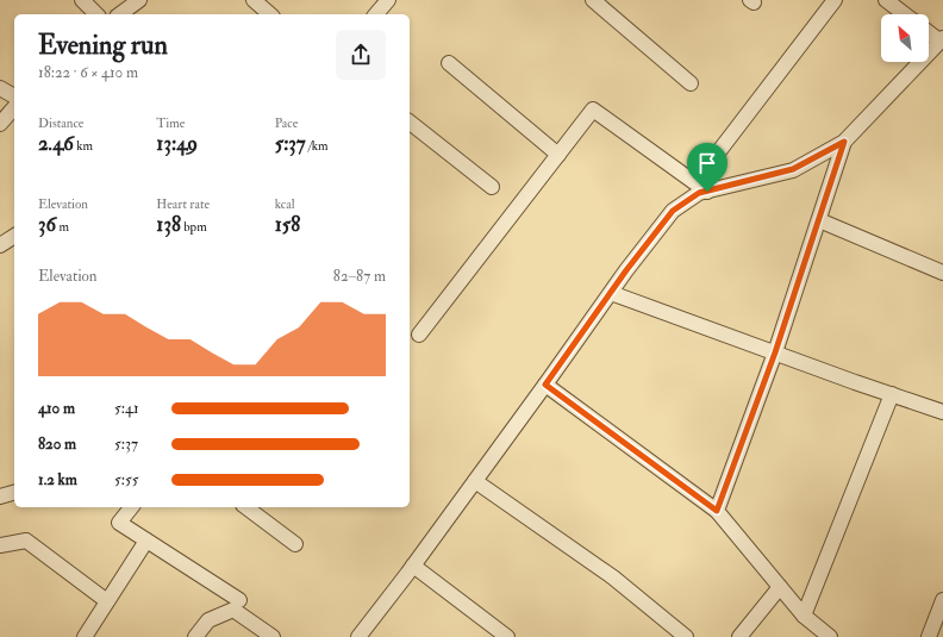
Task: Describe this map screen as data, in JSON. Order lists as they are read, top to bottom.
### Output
{
  "north": "top left",
  "page": {
    "heading": ["Evening run", "18:22 · 6 × 410 m"],
    "stats": [
      ["Distance", "2.46 km"],
      ["Time", "13:49"],
      ["Pace", "5:37 /km"],
      ["Elevation", "36 m"],
      ["Heart rate", "138 bpm"],
      ["kcal", "158"]
    ],
    "chart": ["Elevation", "82–87 m"],
    "list": [
      {
        "name": "410 m",
        "note": "5:41"
      },
      {
        "name": "820 m",
        "note": "5:37"
      },
      {
        "name": "1.2 km",
        "note": "5:55"
      }
    ]
  }
}
